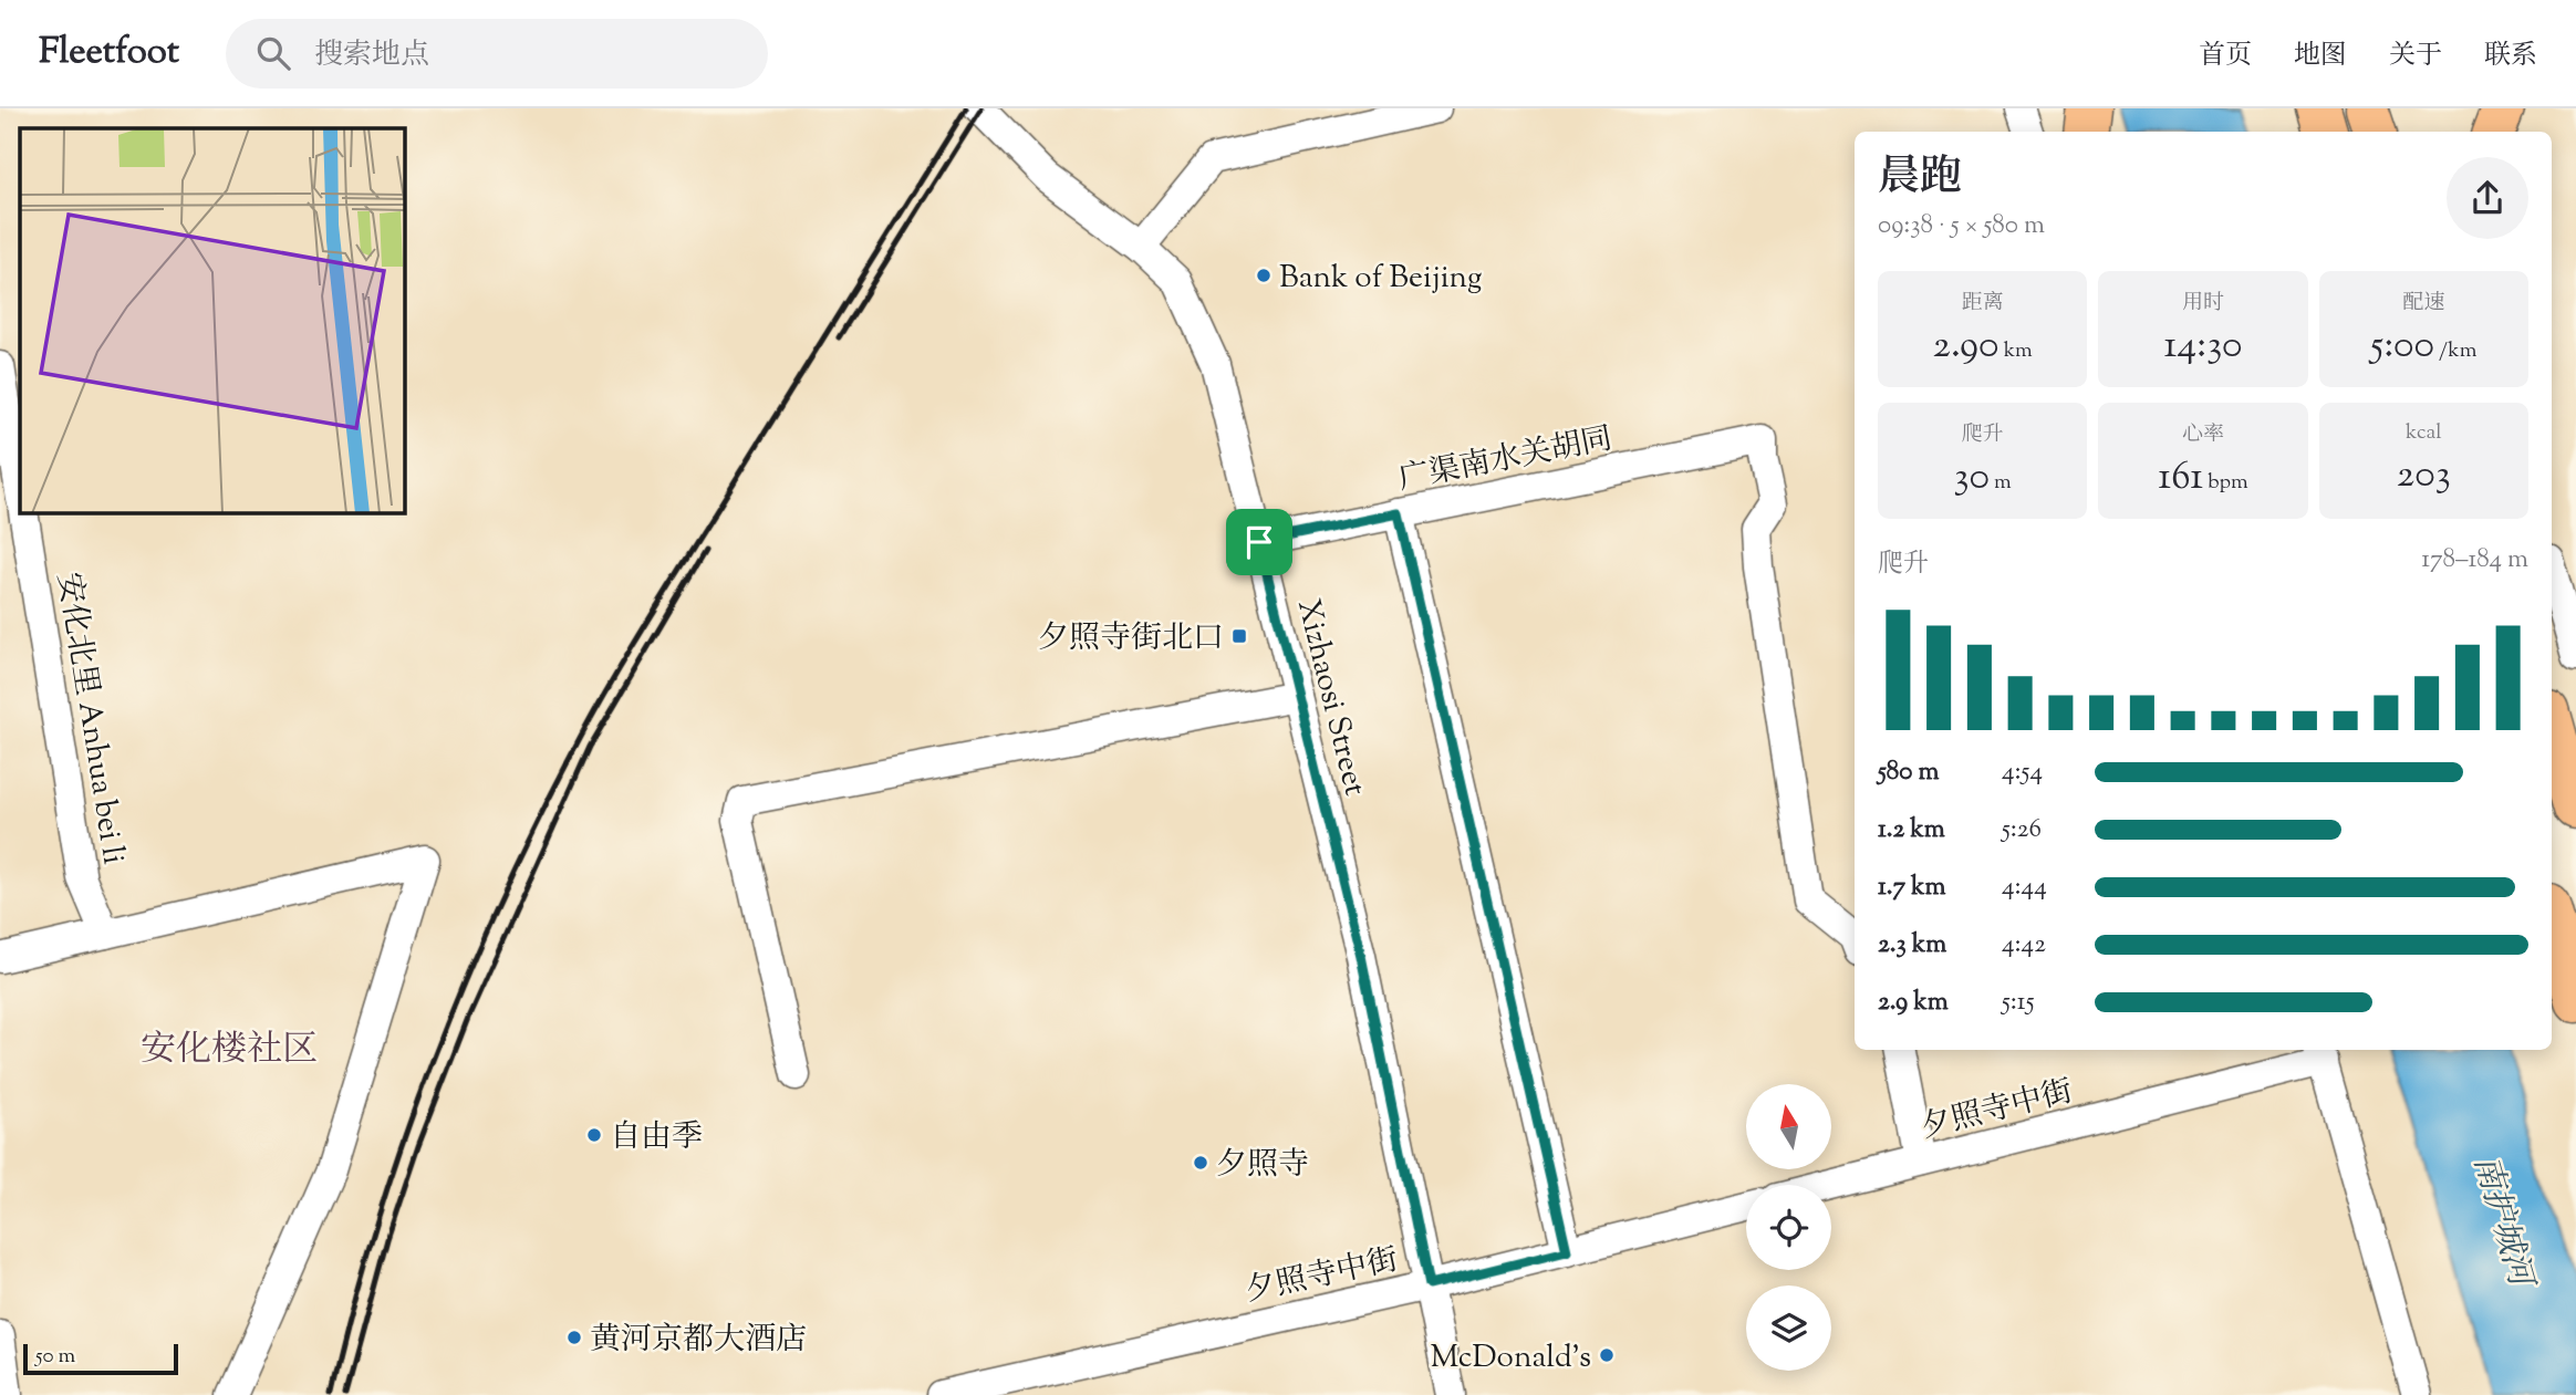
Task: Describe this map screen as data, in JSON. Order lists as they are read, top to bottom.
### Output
{
  "streets": {
    "street": [
      "广渠南水关胡同",
      "Xizhaosi Street",
      "安化北里 Anhua bei li",
      "夕照寺中街"
    ]
  },
  "crossings": [
    ["广渠南水关胡同", "Xizhaosi Street"],
    ["Xizhaosi Street", "夕照寺中街"]
  ],
  "districts": ["安化楼社区"],
  "water": ["南护城河"],
  "places": {
    "other": [
      "Bank of Beijing",
      "自由季",
      "夕照寺",
      "黄河京都大酒店",
      "McDonald's"
    ],
    "transit": ["夕照寺街北口"]
  },
  "scale_bar": "50 m",
  "north": "top",
  "page": {
    "header": "Fleetfoot",
    "search": "搜索地点",
    "nav": [
      "首页",
      "地图",
      "关于",
      "联系"
    ],
    "heading": ["晨跑", "09:38 · 5 × 580 m"],
    "stats": [
      ["距离", "2.90 km"],
      ["用时", "14:30"],
      ["配速", "5:00 /km"],
      ["爬升", "30 m"],
      ["心率", "161 bpm"],
      ["kcal", "203"]
    ],
    "chart": ["爬升", "178–184 m"],
    "list": [
      {
        "name": "580 m",
        "note": "4:54"
      },
      {
        "name": "1.2 km",
        "note": "5:26"
      },
      {
        "name": "1.7 km",
        "note": "4:44"
      },
      {
        "name": "2.3 km",
        "note": "4:42"
      },
      {
        "name": "2.9 km",
        "note": "5:15"
      }
    ],
    "scale": "50 m"
  }
}
